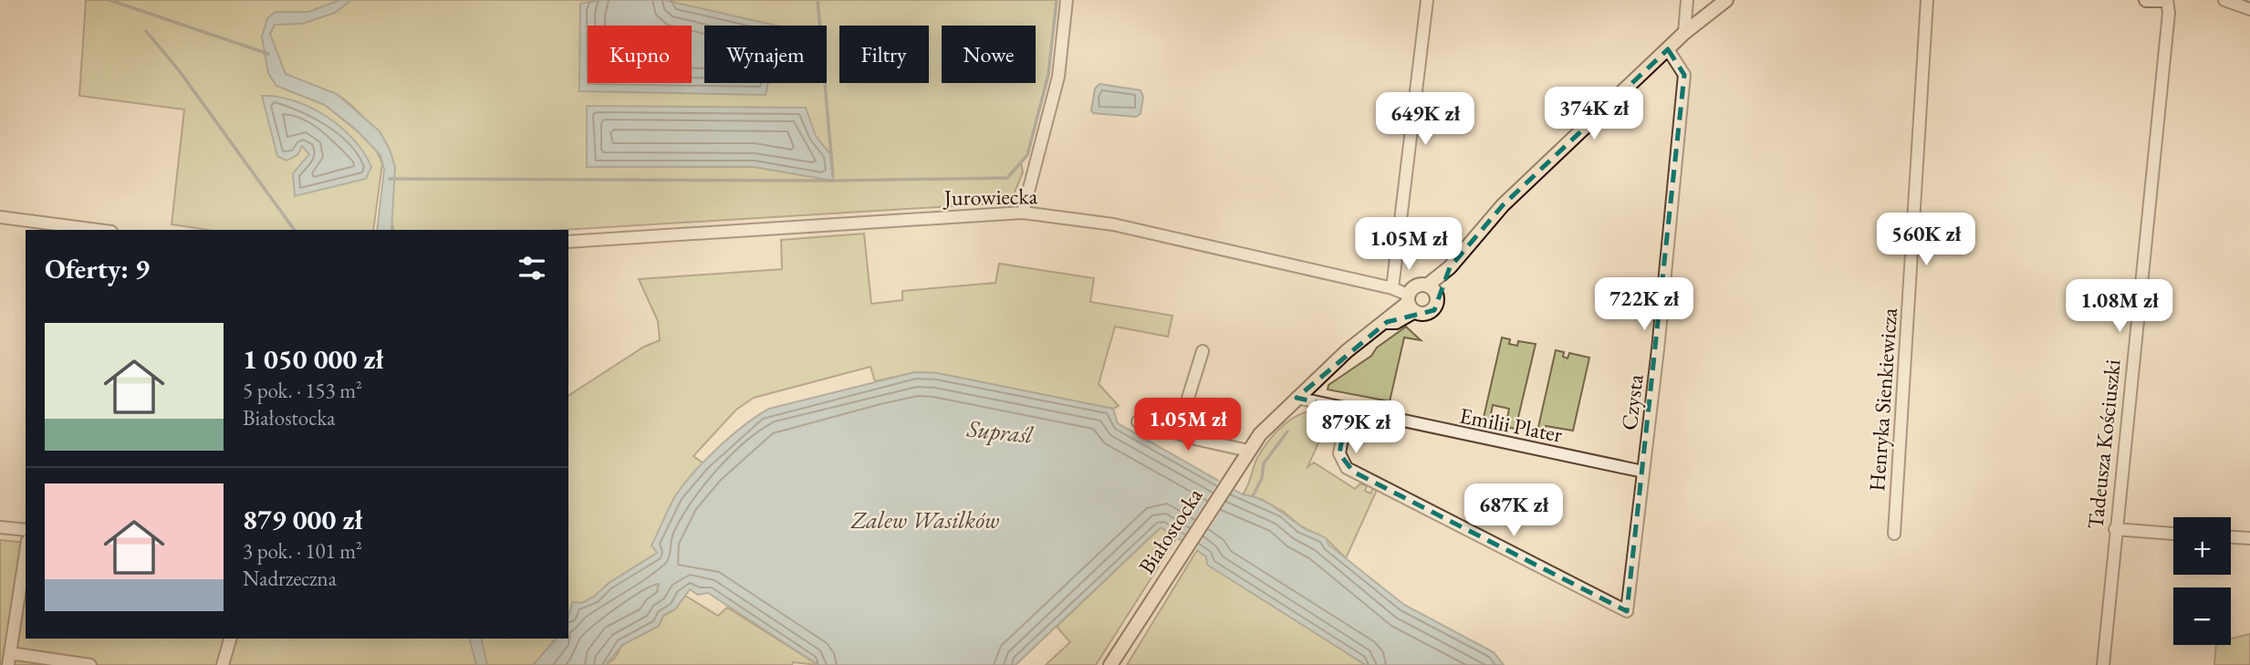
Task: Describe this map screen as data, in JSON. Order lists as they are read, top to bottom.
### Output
{
  "streets": {
    "main road": ["Białostocka"],
    "street": [
      "Jurowiecka",
      "Henryka Sienkiewicza",
      "Czysta",
      "Emilii Plater",
      "Tadeusza Kościuszki"
    ]
  },
  "crossings": [
    ["Jurowiecka", "Białostocka"],
    ["Czysta", "Emilii Plater"],
    ["Emilii Plater", "Białostocka"]
  ],
  "water": ["Supraśl", "Zalew Wasilków"],
  "page": {
    "chip": [
      "Kupno",
      "Wynajem",
      "Filtry",
      "Nowe"
    ],
    "price": [
      "374K zł",
      "649K zł",
      "560K zł",
      "1.05M zł",
      "722K zł",
      "1.08M zł",
      "1.05M zł",
      "879K zł",
      "687K zł"
    ],
    "heading": "Oferty: 9",
    "list": [
      {
        "name": "1 050 000 zł",
        "note": "5 pok. · 153 m² · Białostocka"
      },
      {
        "name": "879 000 zł",
        "note": "3 pok. · 101 m² · Nadrzeczna"
      }
    ],
    "map_buttons": ["+", "−"]
  }
}
